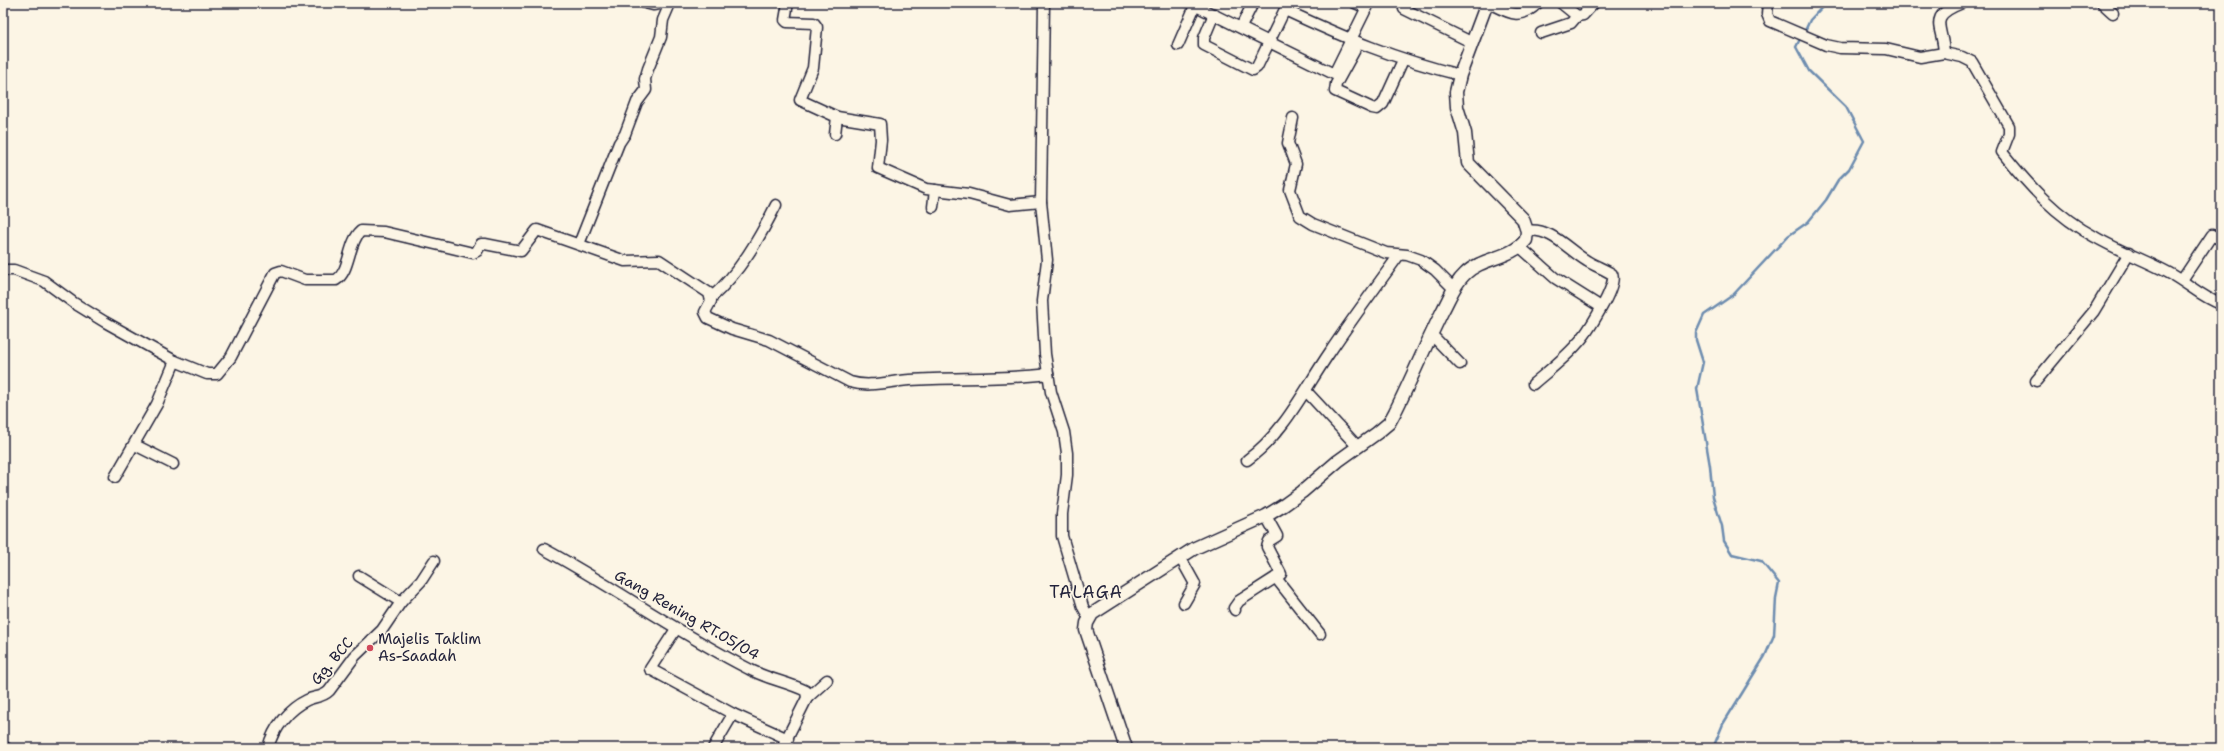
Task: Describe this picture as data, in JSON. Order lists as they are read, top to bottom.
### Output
{
  "streets": {
    "street": ["Gang Rening RT.05/04", "Gg. BCC"]
  },
  "districts": ["TALAGA"],
  "places": ["Majelis Taklim As-Saadah"]
}
